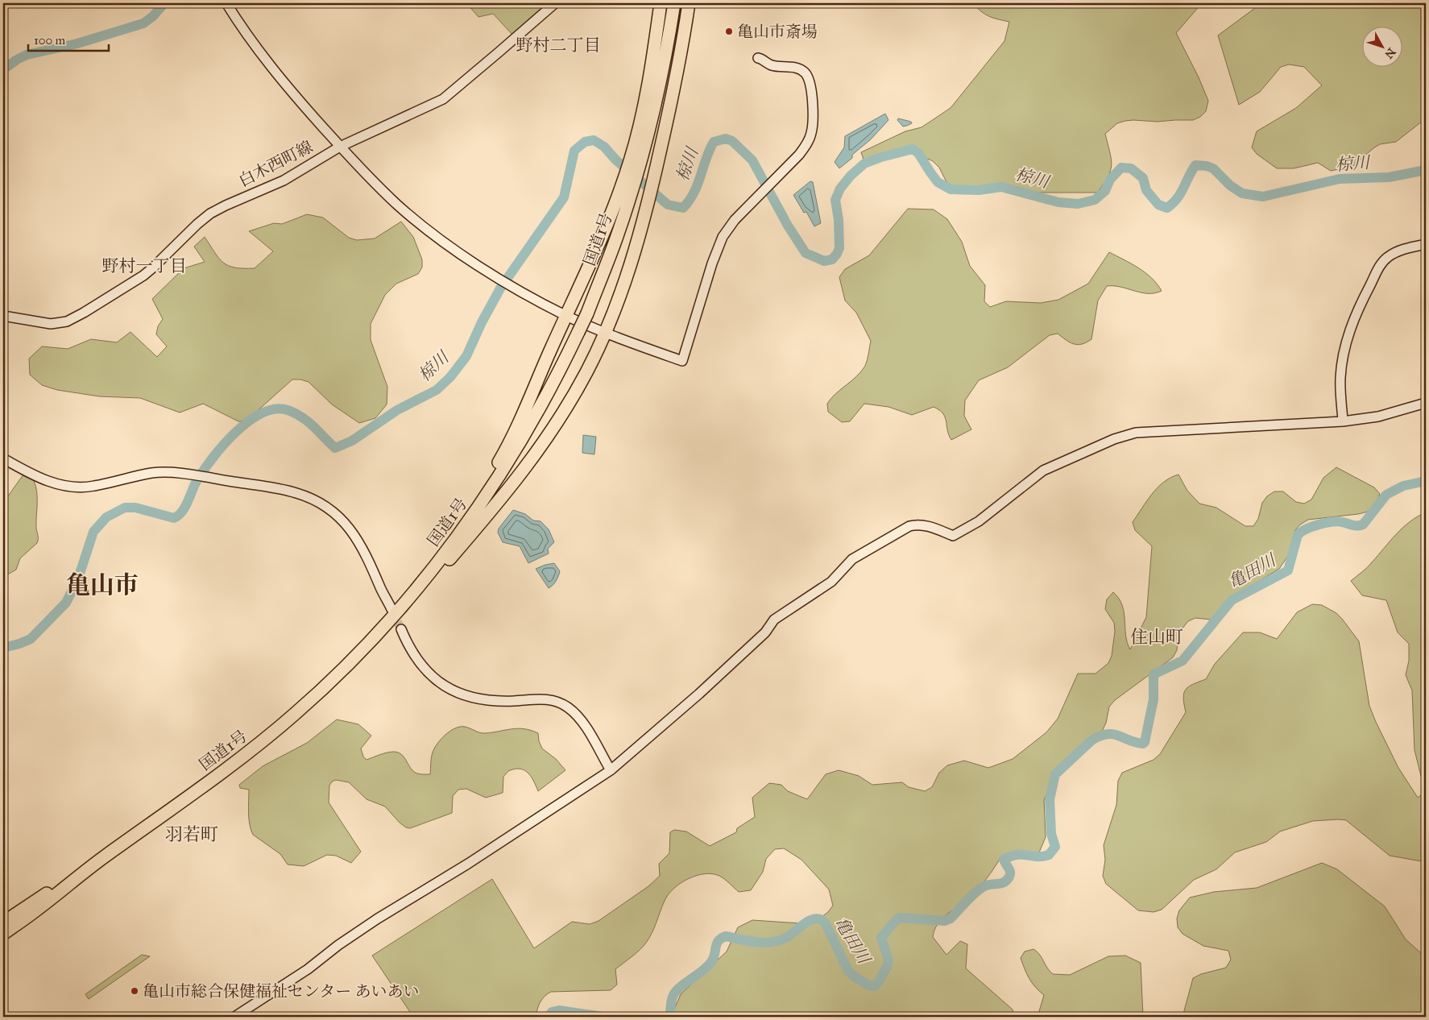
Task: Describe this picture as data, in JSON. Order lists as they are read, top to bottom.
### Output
{
  "streets": {
    "highway": ["国道1号"],
    "street": ["白木西町線"]
  },
  "districts": [
    "野村二丁目",
    "野村一丁目",
    "亀山市",
    "住山町",
    "羽若町"
  ],
  "water": ["椋川", "亀田川"],
  "places": ["亀山市斎場", "亀山市総合保健福祉センター あいあい"],
  "scale_bar": "100 m",
  "north": "bottom right"
}
